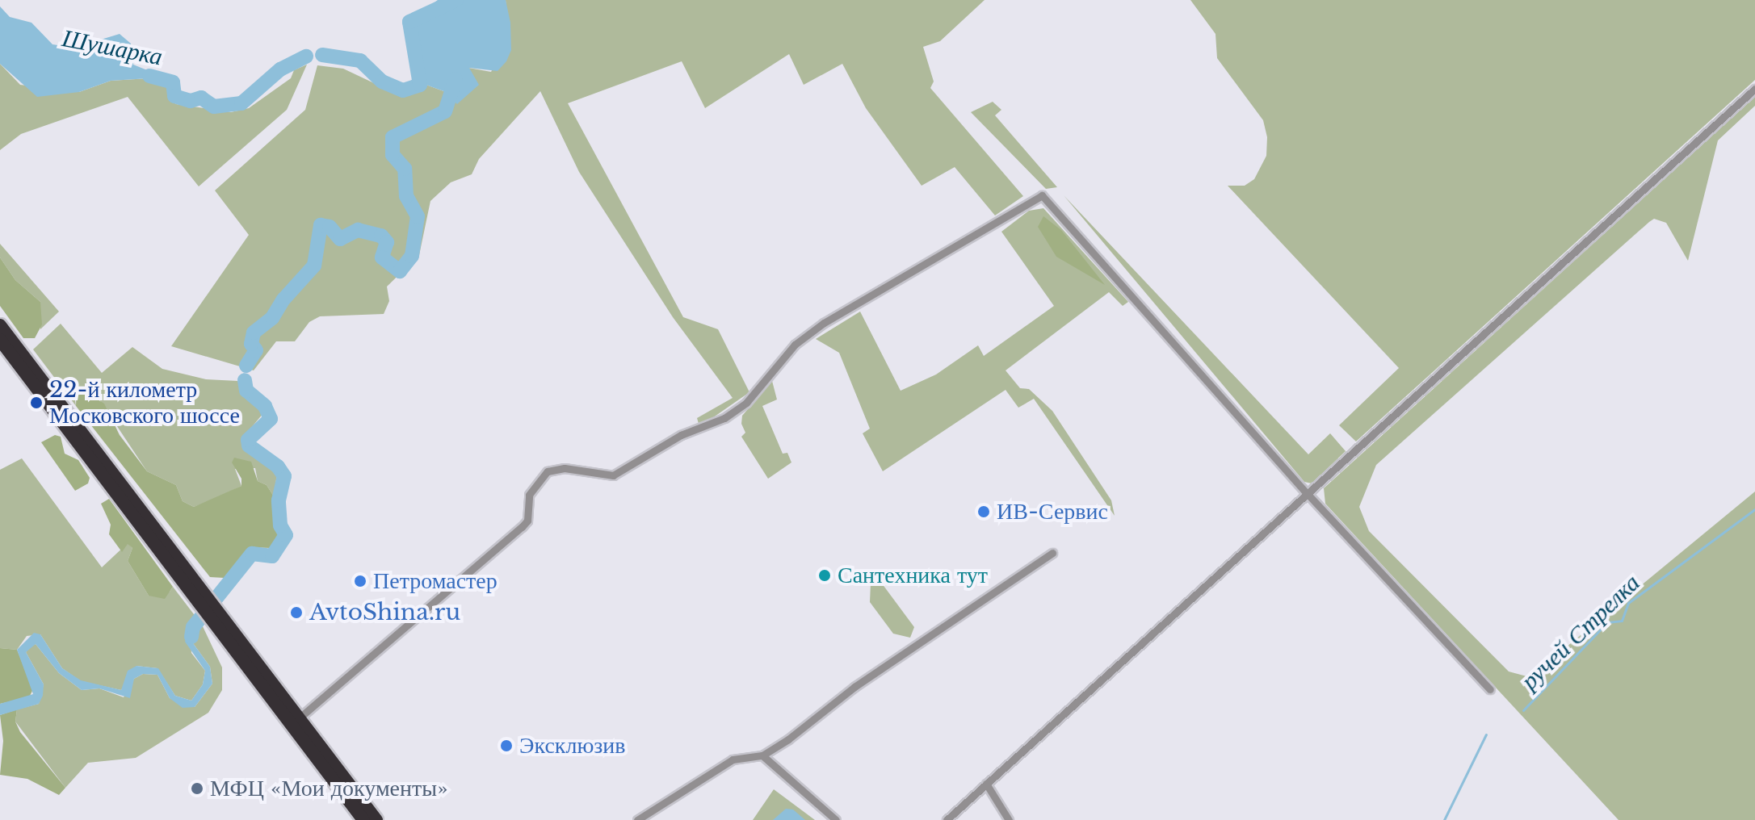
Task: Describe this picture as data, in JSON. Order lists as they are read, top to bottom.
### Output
{
  "water": ["Шушарка", "ручей Стрелка"],
  "places": [
    "22-й километр Московского шоссе",
    "ИВ-Сервис",
    "Сантехника тут",
    "Петромастер",
    "AvtoShina.ru",
    "Эксклюзив",
    "МФЦ «Мои документы»"
  ]
}
